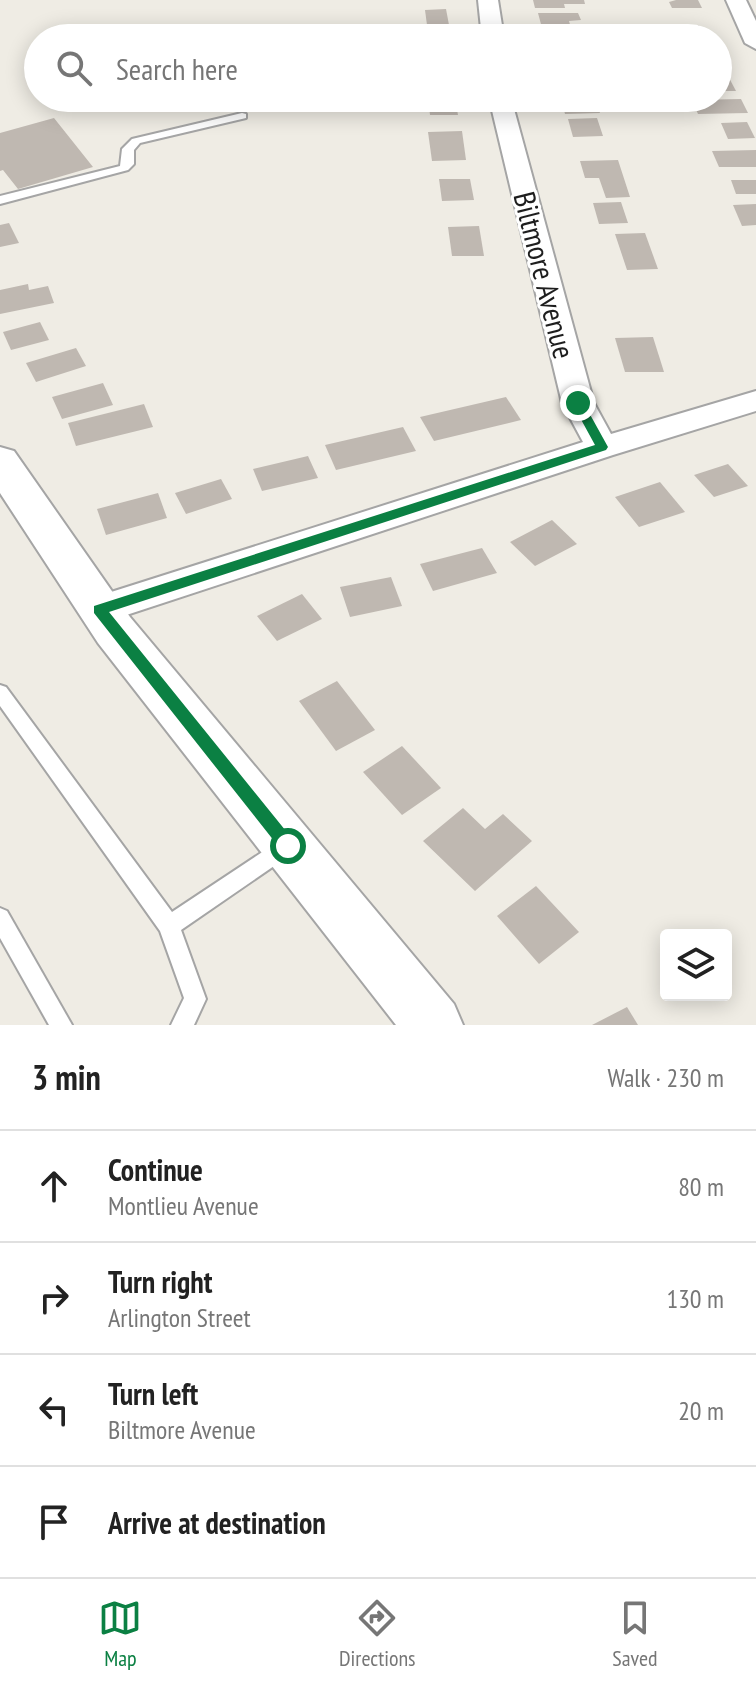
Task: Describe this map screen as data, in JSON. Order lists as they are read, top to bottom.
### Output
{
  "streets": {
    "street": ["Biltmore Avenue"]
  },
  "page": {
    "search": "Search here",
    "heading": ["3 min", "Walk · 230 m"],
    "list": [
      ["Continue", "Montlieu Avenue", "80 m"],
      ["Turn right", "Arlington Street", "130 m"],
      ["Turn left", "Biltmore Avenue", "20 m"],
      "Arrive at destination"
    ],
    "nav": ["Map", "Directions", "Saved"]
  }
}
